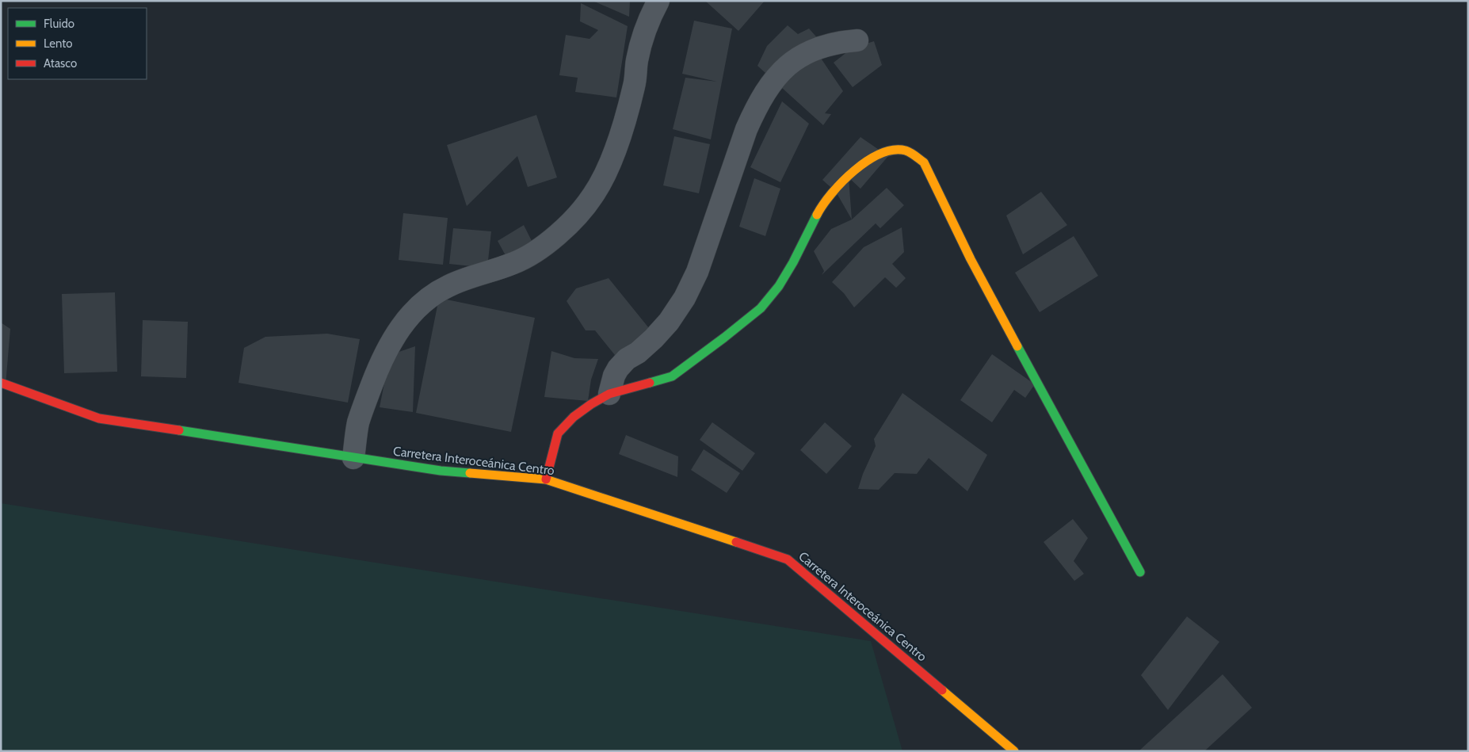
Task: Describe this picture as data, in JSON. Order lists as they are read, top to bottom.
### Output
{
  "streets": {
    "main road": ["Carretera Interoceánica Centro"]
  },
  "legend": ["Fluido", "Lento", "Atasco"]
}
